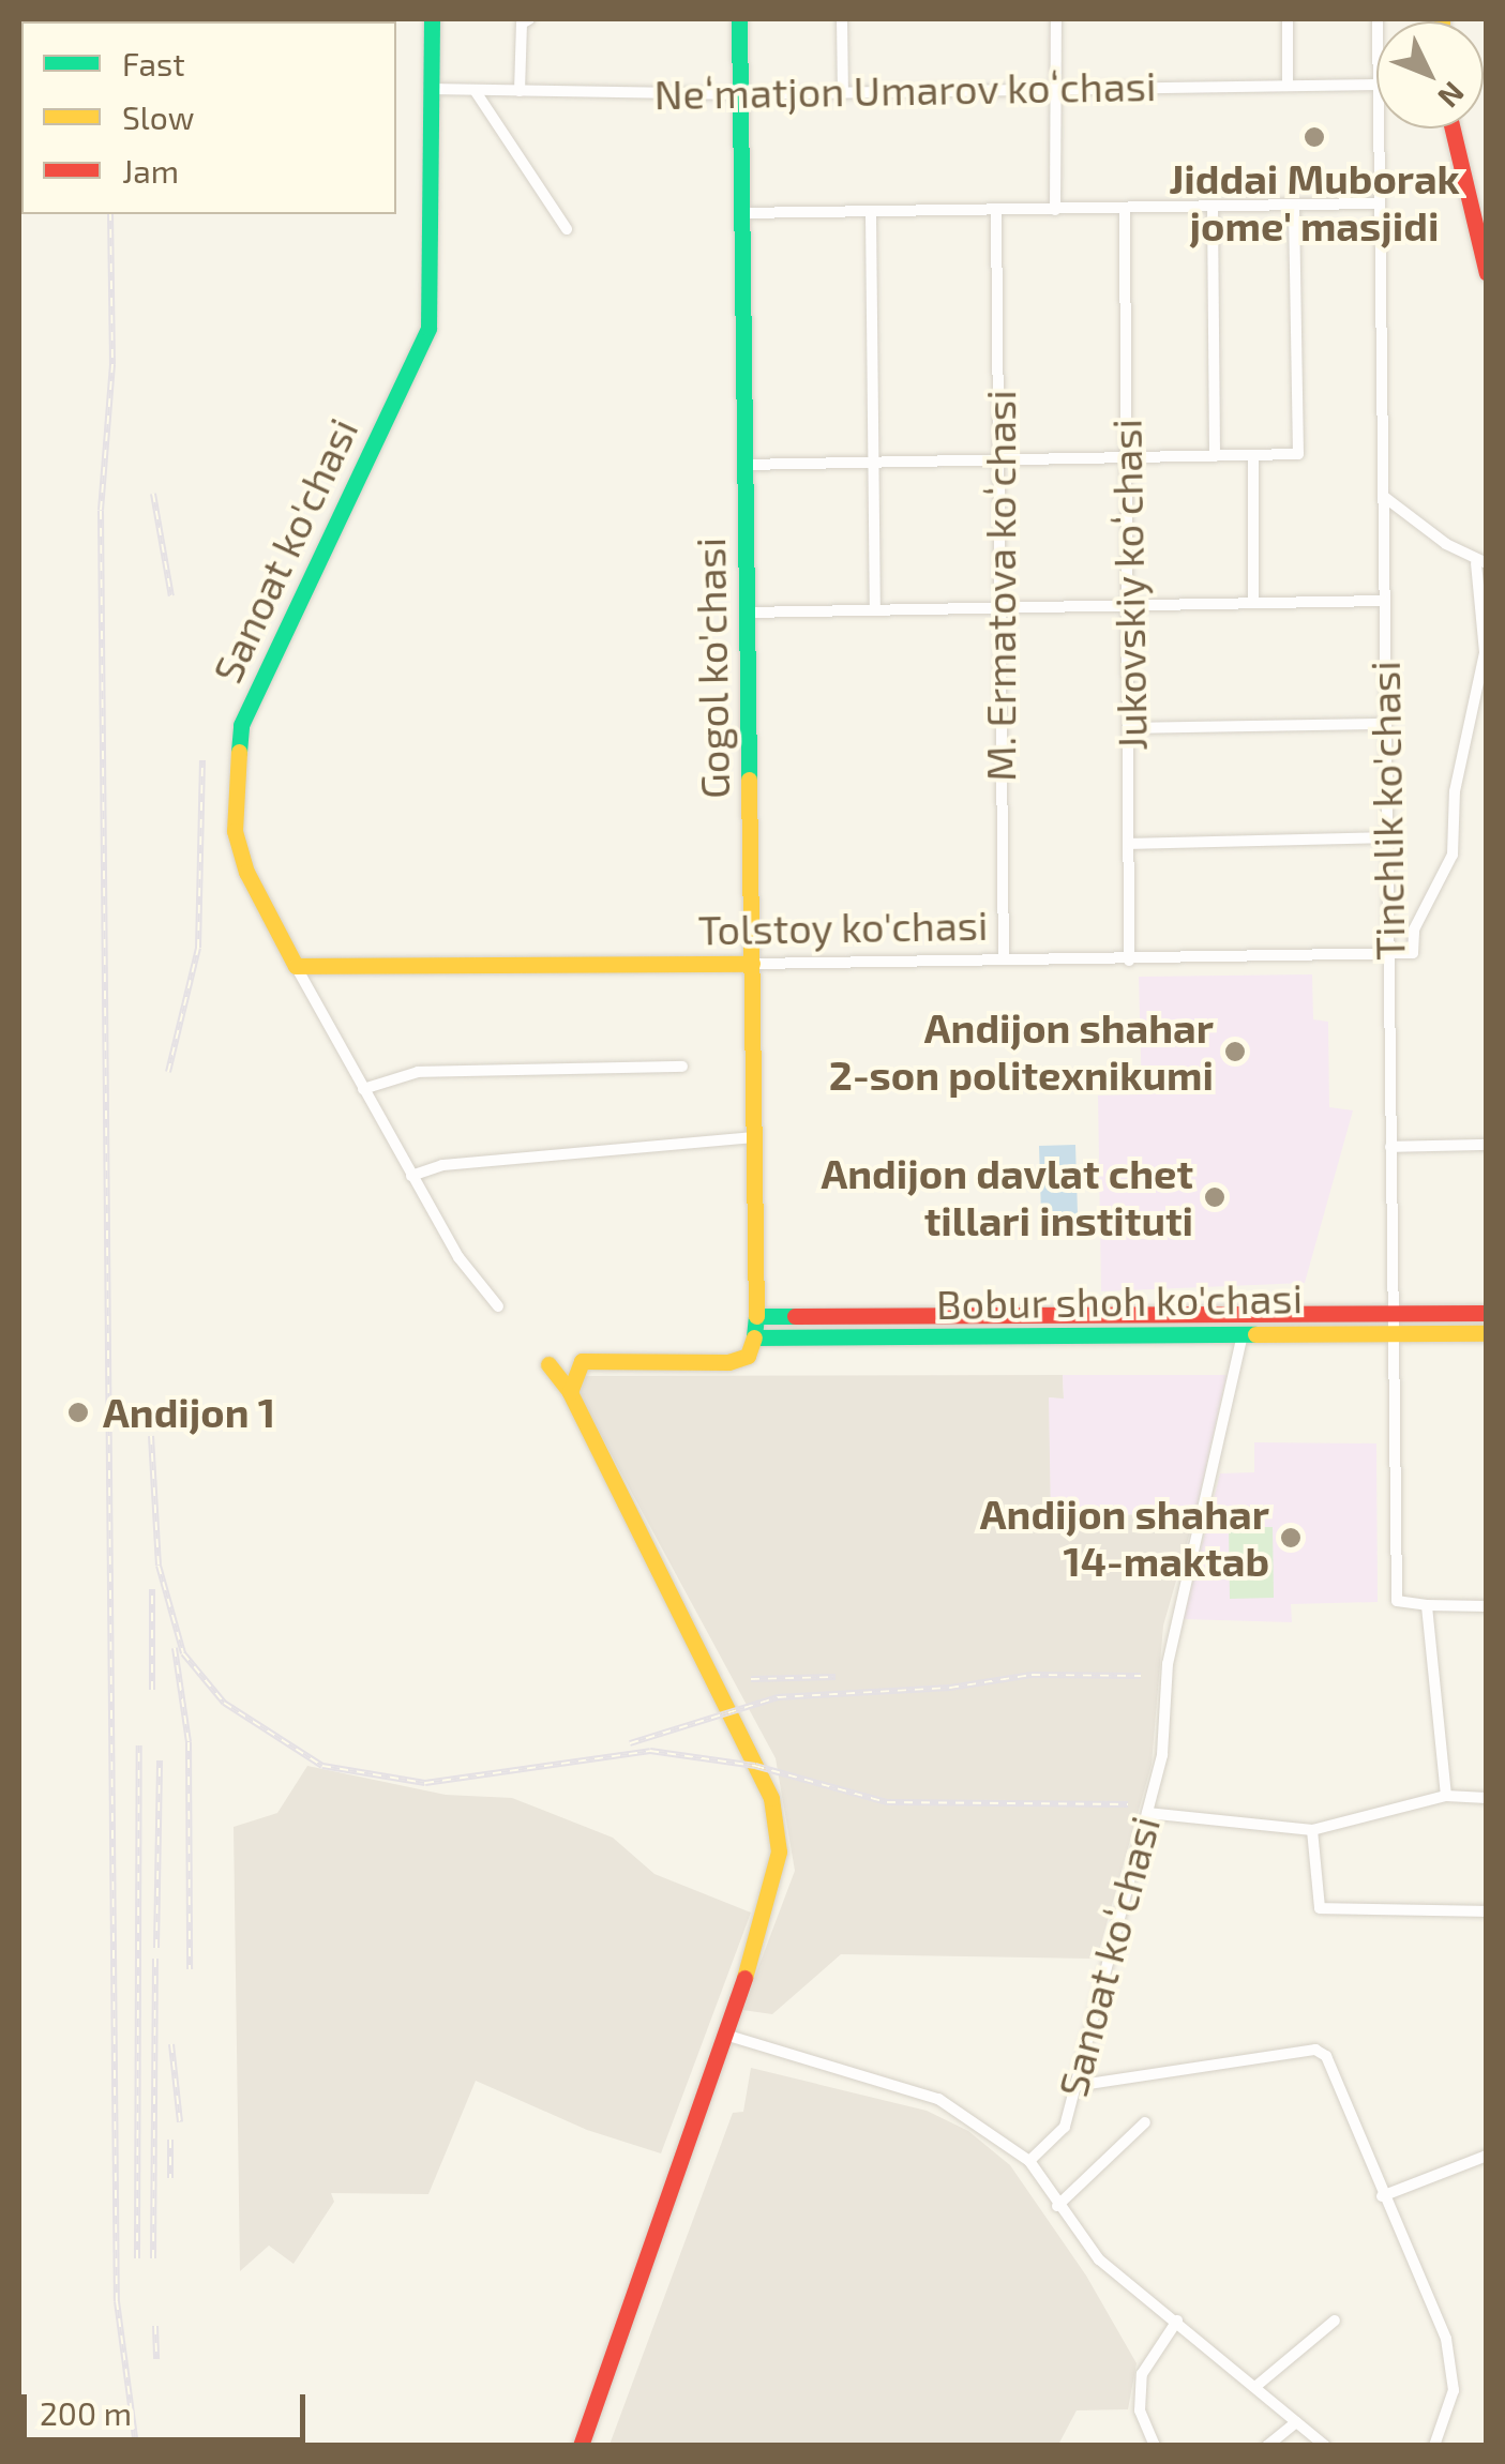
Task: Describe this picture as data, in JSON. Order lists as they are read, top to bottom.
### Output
{
  "streets": {
    "main road": [
      "Sanoat ko'chasi",
      "Gogol ko'chasi",
      "Tolstoy ko'chasi",
      "Bobur shoh ko'chasi"
    ],
    "street": [
      "Neʻmatjon Umarov koʻchasi",
      "Jukovskiy koʻchasi",
      "M. Ermatova koʻchasi",
      "Tinchlik ko'chasi",
      "Sanoat koʻchasi"
    ]
  },
  "crossings": [
    ["Neʻmatjon Umarov koʻchasi", "Sanoat ko'chasi"],
    ["Neʻmatjon Umarov koʻchasi", "Gogol ko'chasi"],
    ["Sanoat ko'chasi", "Tolstoy ko'chasi"],
    ["Jukovskiy koʻchasi", "Tolstoy ko'chasi"],
    ["M. Ermatova koʻchasi", "Tolstoy ko'chasi"],
    ["Gogol ko'chasi", "Tolstoy ko'chasi"],
    ["Gogol ko'chasi", "Bobur shoh ko'chasi"],
    ["Tinchlik ko'chasi", "Tolstoy ko'chasi"],
    ["Tinchlik ko'chasi", "Bobur shoh ko'chasi"],
    ["Bobur shoh ko'chasi", "Sanoat koʻchasi"]
  ],
  "places": [
    "Jiddai Muborak jome' masjidi",
    "Andijon shahar 2-son politexnikumi",
    "Andijon davlat chet tillari instituti",
    "Andijon 1",
    "Andijon shahar 14-maktab"
  ],
  "legend": ["Fast", "Slow", "Jam"],
  "scale_bar": "200 m",
  "north": "bottom right"
}
